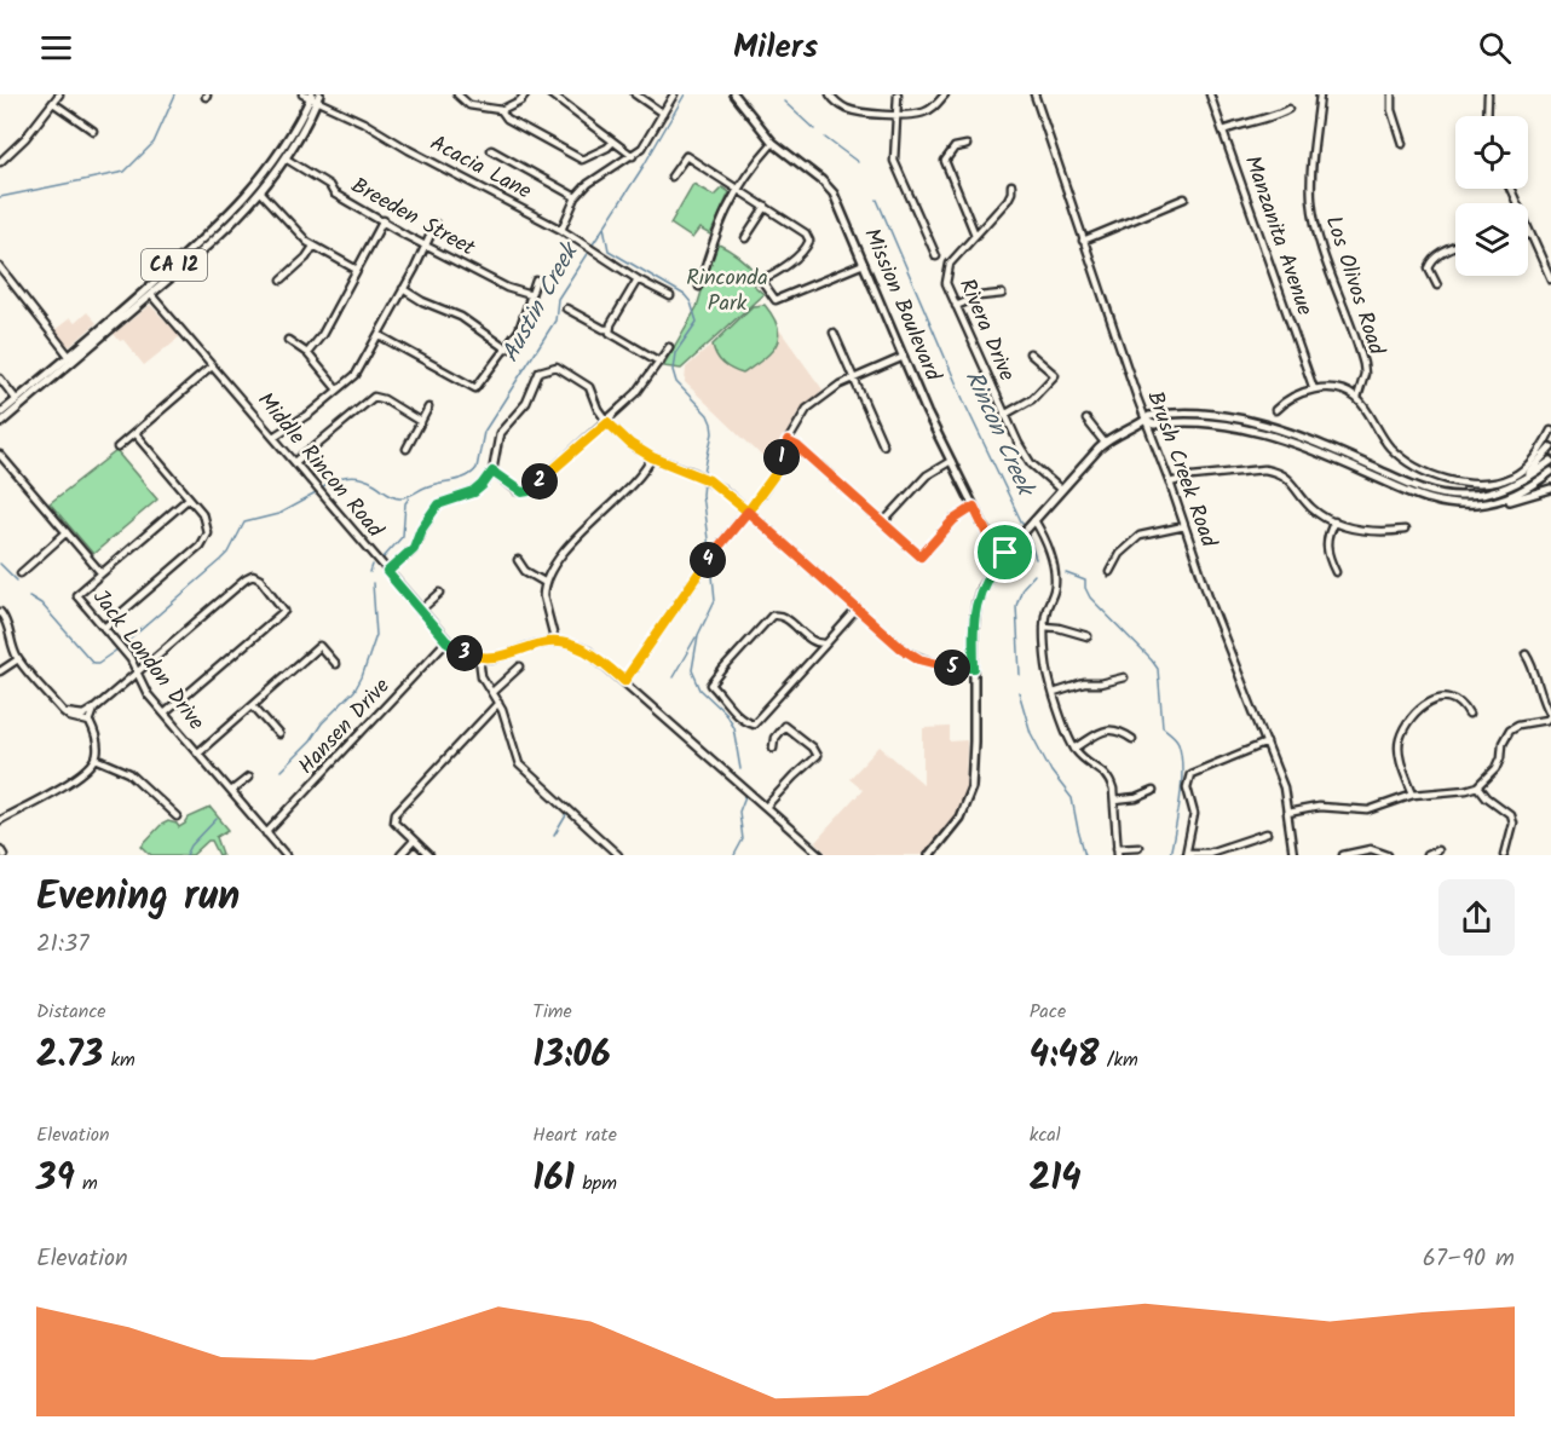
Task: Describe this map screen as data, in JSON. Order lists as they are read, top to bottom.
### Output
{
  "streets": {
    "main road": ["CA 12", "Mission Boulevard"],
    "street": [
      "Acacia Lane",
      "Breeden Street",
      "Manzanita Avenue",
      "Los Olivos Road",
      "Rivera Drive",
      "Middle Rincon Road",
      "Brush Creek Road",
      "Jack London Drive",
      "Hansen Drive"
    ]
  },
  "crossings": [
    ["Acacia Lane", "CA 12"],
    ["Breeden Street", "CA 12"],
    ["CA 12", "Middle Rincon Road"],
    ["Middle Rincon Road", "Hansen Drive"],
    ["Jack London Drive", "Hansen Drive"]
  ],
  "water": ["Austin Creek", "Rincon Creek"],
  "parks": ["Rinconda Park"],
  "page": {
    "header": "Milers",
    "pins": [
      "1",
      "2",
      "4",
      "3",
      "5"
    ],
    "heading": ["Evening run", "21:37"],
    "stats": [
      ["Distance", "2.73 km"],
      ["Time", "13:06"],
      ["Pace", "4:48 /km"],
      ["Elevation", "39 m"],
      ["Heart rate", "161 bpm"],
      ["kcal", "214"]
    ],
    "chart": ["Elevation", "67–90 m"]
  }
}
